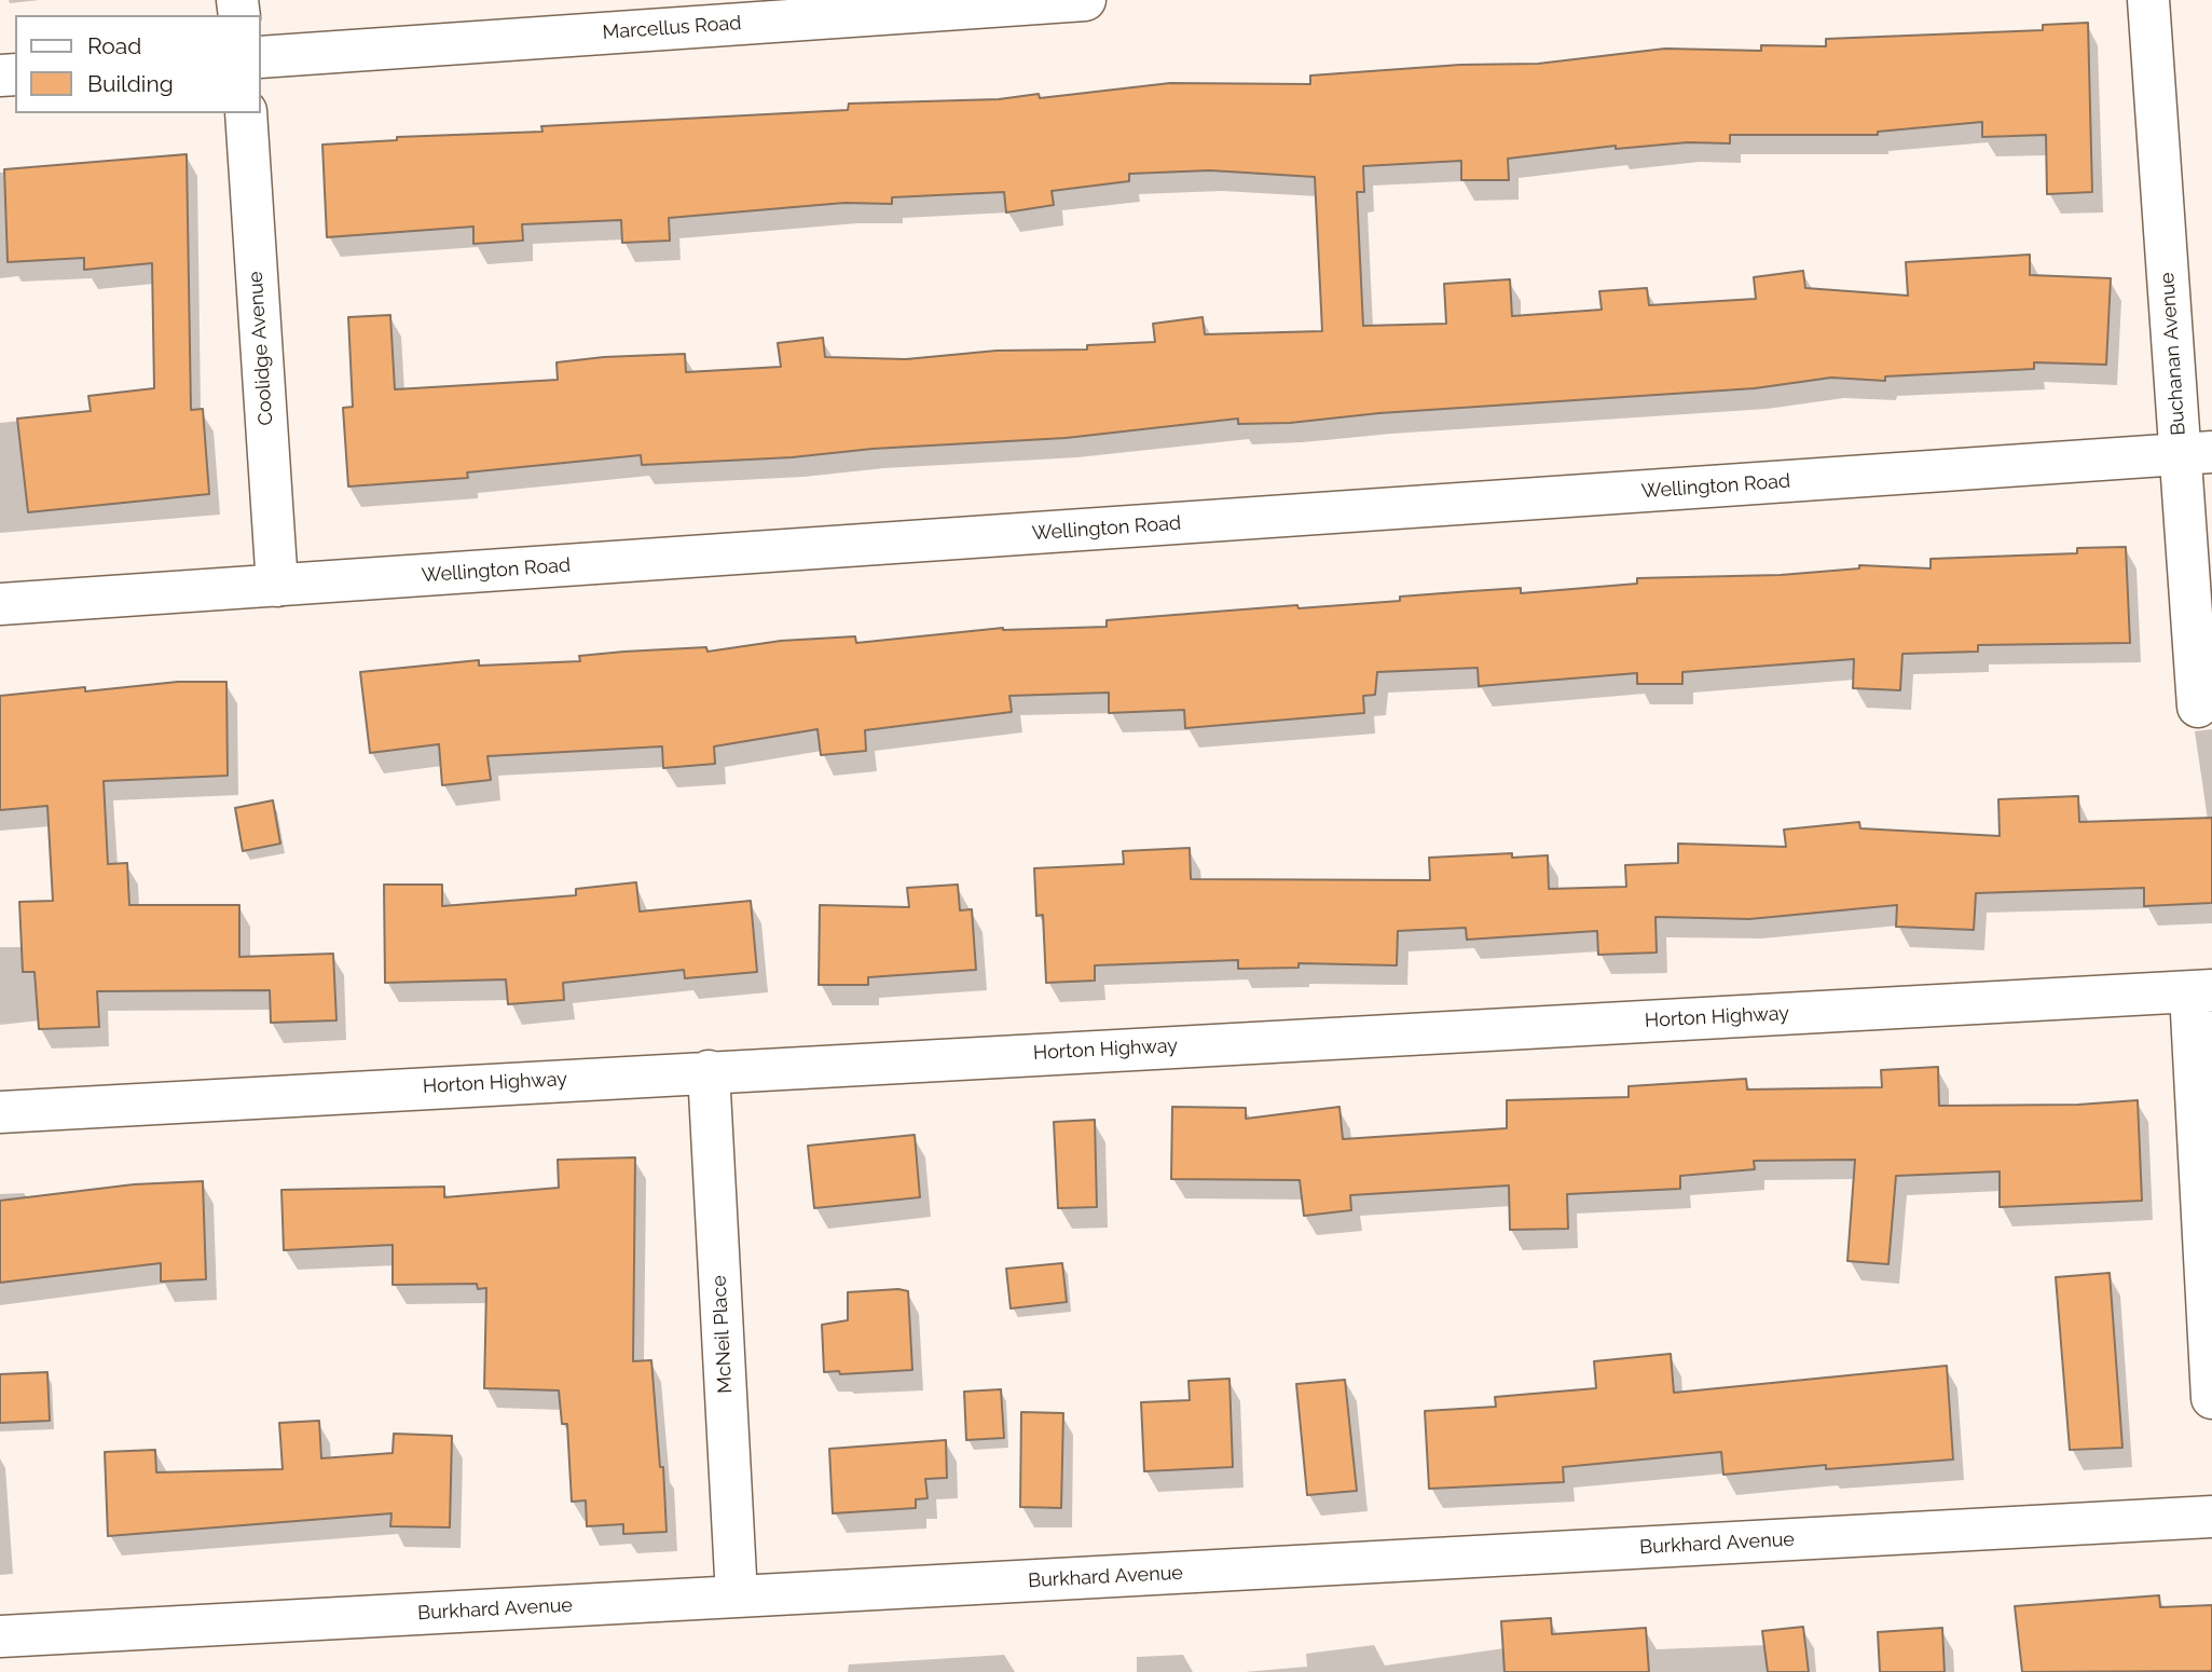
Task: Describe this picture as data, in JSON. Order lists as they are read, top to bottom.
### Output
{
  "streets": {
    "street": [
      "Marcellus Road",
      "Coolidge Avenue",
      "Buchanan Avenue",
      "Wellington Road",
      "Horton Highway",
      "McNeil Place",
      "Burkhard Avenue"
    ]
  },
  "crossings": [
    ["Coolidge Avenue", "Wellington Road"],
    ["Buchanan Avenue", "Wellington Road"],
    ["Horton Highway", "McNeil Place"],
    ["McNeil Place", "Burkhard Avenue"]
  ],
  "legend": ["Road", "Building"]
}
